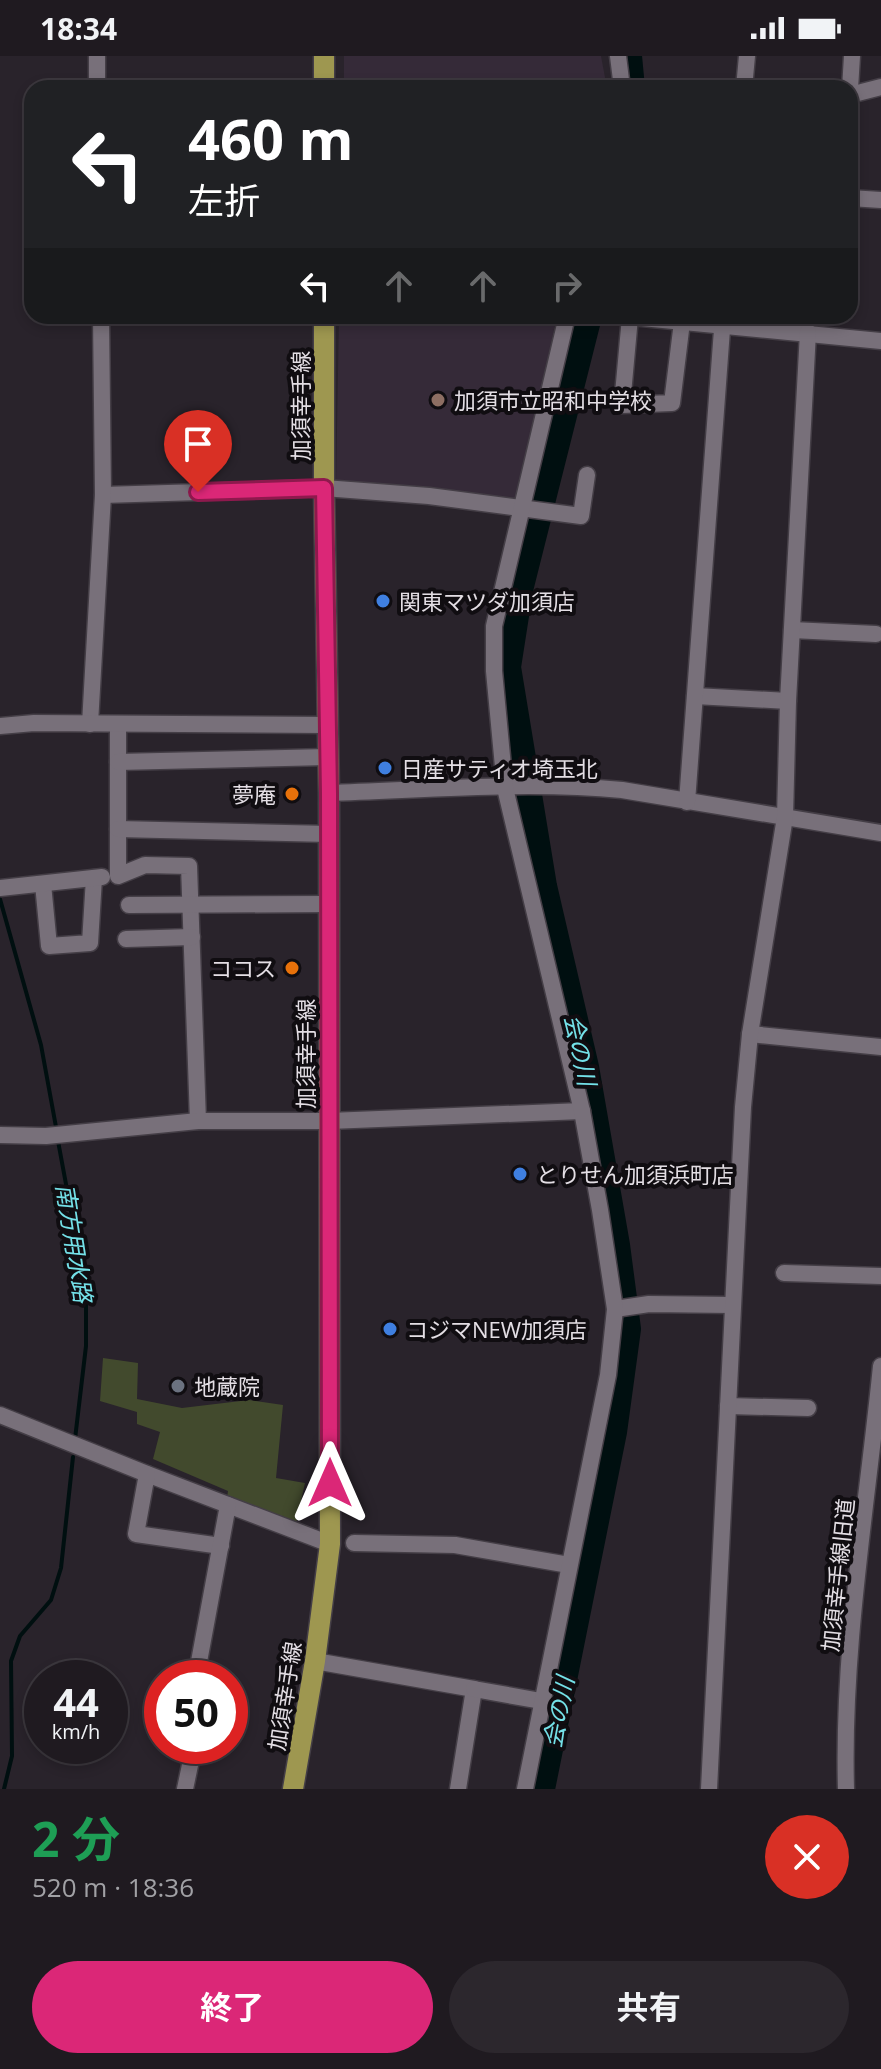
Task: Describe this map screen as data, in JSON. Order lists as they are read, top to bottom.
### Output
{
  "streets": {
    "main road": ["加須幸手線"],
    "street": ["加須幸手線旧道"]
  },
  "water": ["会の川", "南方用水路"],
  "places": [
    "加須市立昭和中学校",
    "関東マツダ加須店",
    "日産サティオ埼玉北",
    "夢庵",
    "ココス",
    "とりせん加須浜町店",
    "コジマNEW加須店",
    "地蔵院"
  ],
  "page": {
    "status": "18:34",
    "turn": ["460 m", "左折"],
    "speed": "44 km/h",
    "limit": "50",
    "heading": ["2 分", "520 m · 18:36"],
    "buttons": ["終了", "共有"]
  }
}
